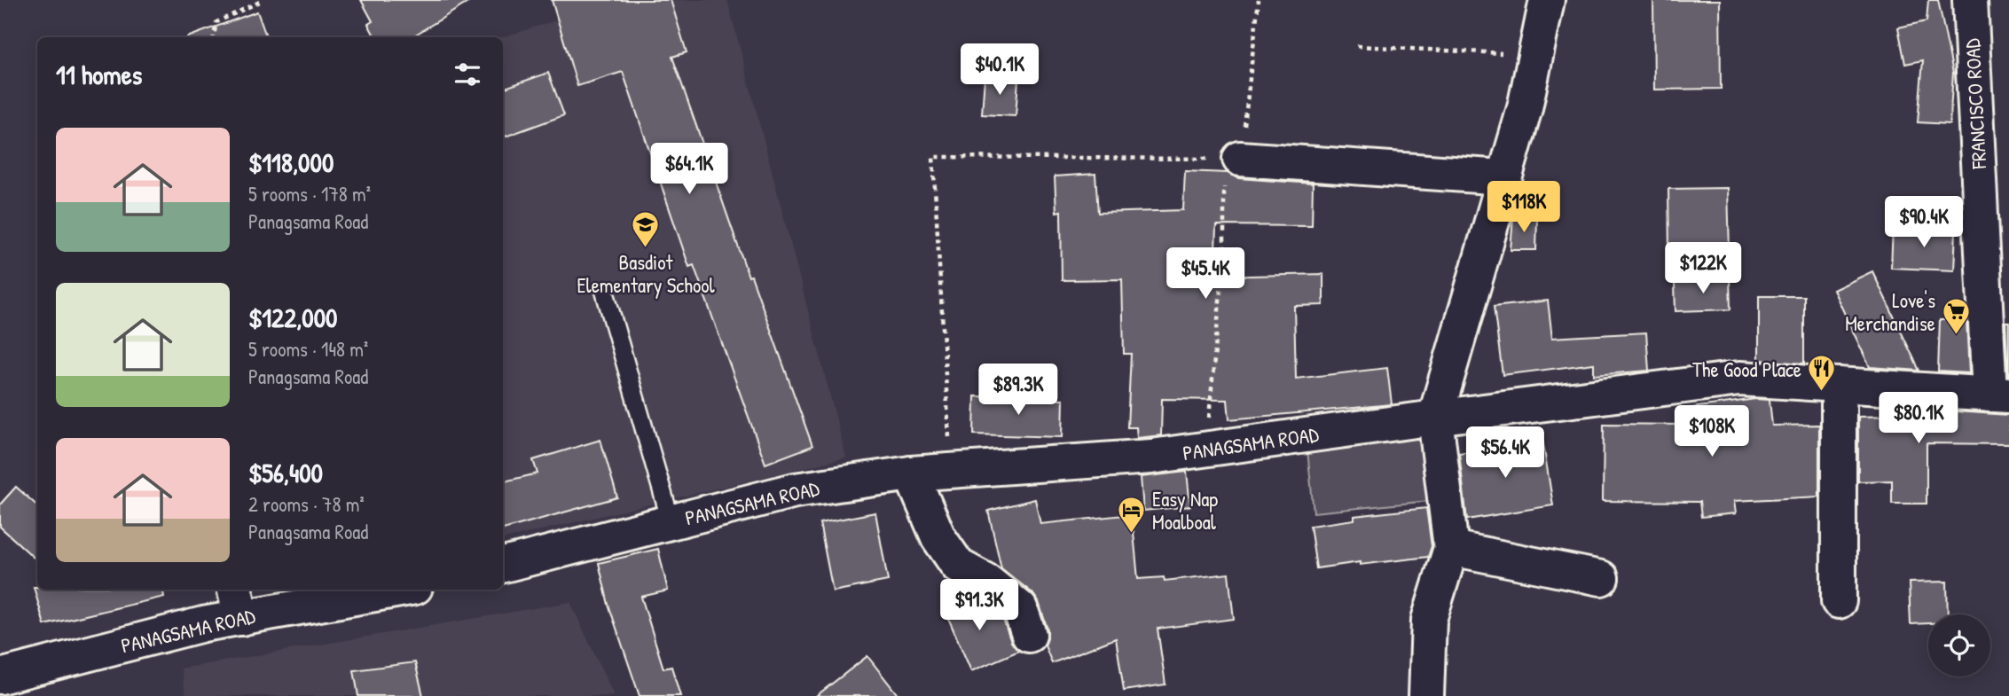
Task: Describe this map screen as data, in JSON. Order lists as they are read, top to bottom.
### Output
{
  "streets": {
    "street": ["FRANCISCO ROAD", "PANAGSAMA ROAD"]
  },
  "crossings": [
    ["FRANCISCO ROAD", "PANAGSAMA ROAD"]
  ],
  "places": {
    "school or university": ["Basdiot Elementary School"],
    "supermarket": ["Love's Merchandise"],
    "restaurant": ["The Good Place"],
    "hotel": ["Easy Nap Moalboal"]
  },
  "page": {
    "heading": "11 homes",
    "price": [
      "$40.1K",
      "$64.1K",
      "$118K",
      "$90.4K",
      "$122K",
      "$45.4K",
      "$89.3K",
      "$80.1K",
      "$108K",
      "$56.4K",
      "$91.3K"
    ],
    "list": [
      {
        "name": "$118,000",
        "note": "5 rooms · 178 m² · Panagsama Road"
      },
      {
        "name": "$122,000",
        "note": "5 rooms · 148 m² · Panagsama Road"
      },
      {
        "name": "$56,400",
        "note": "2 rooms · 78 m² · Panagsama Road"
      }
    ]
  }
}
